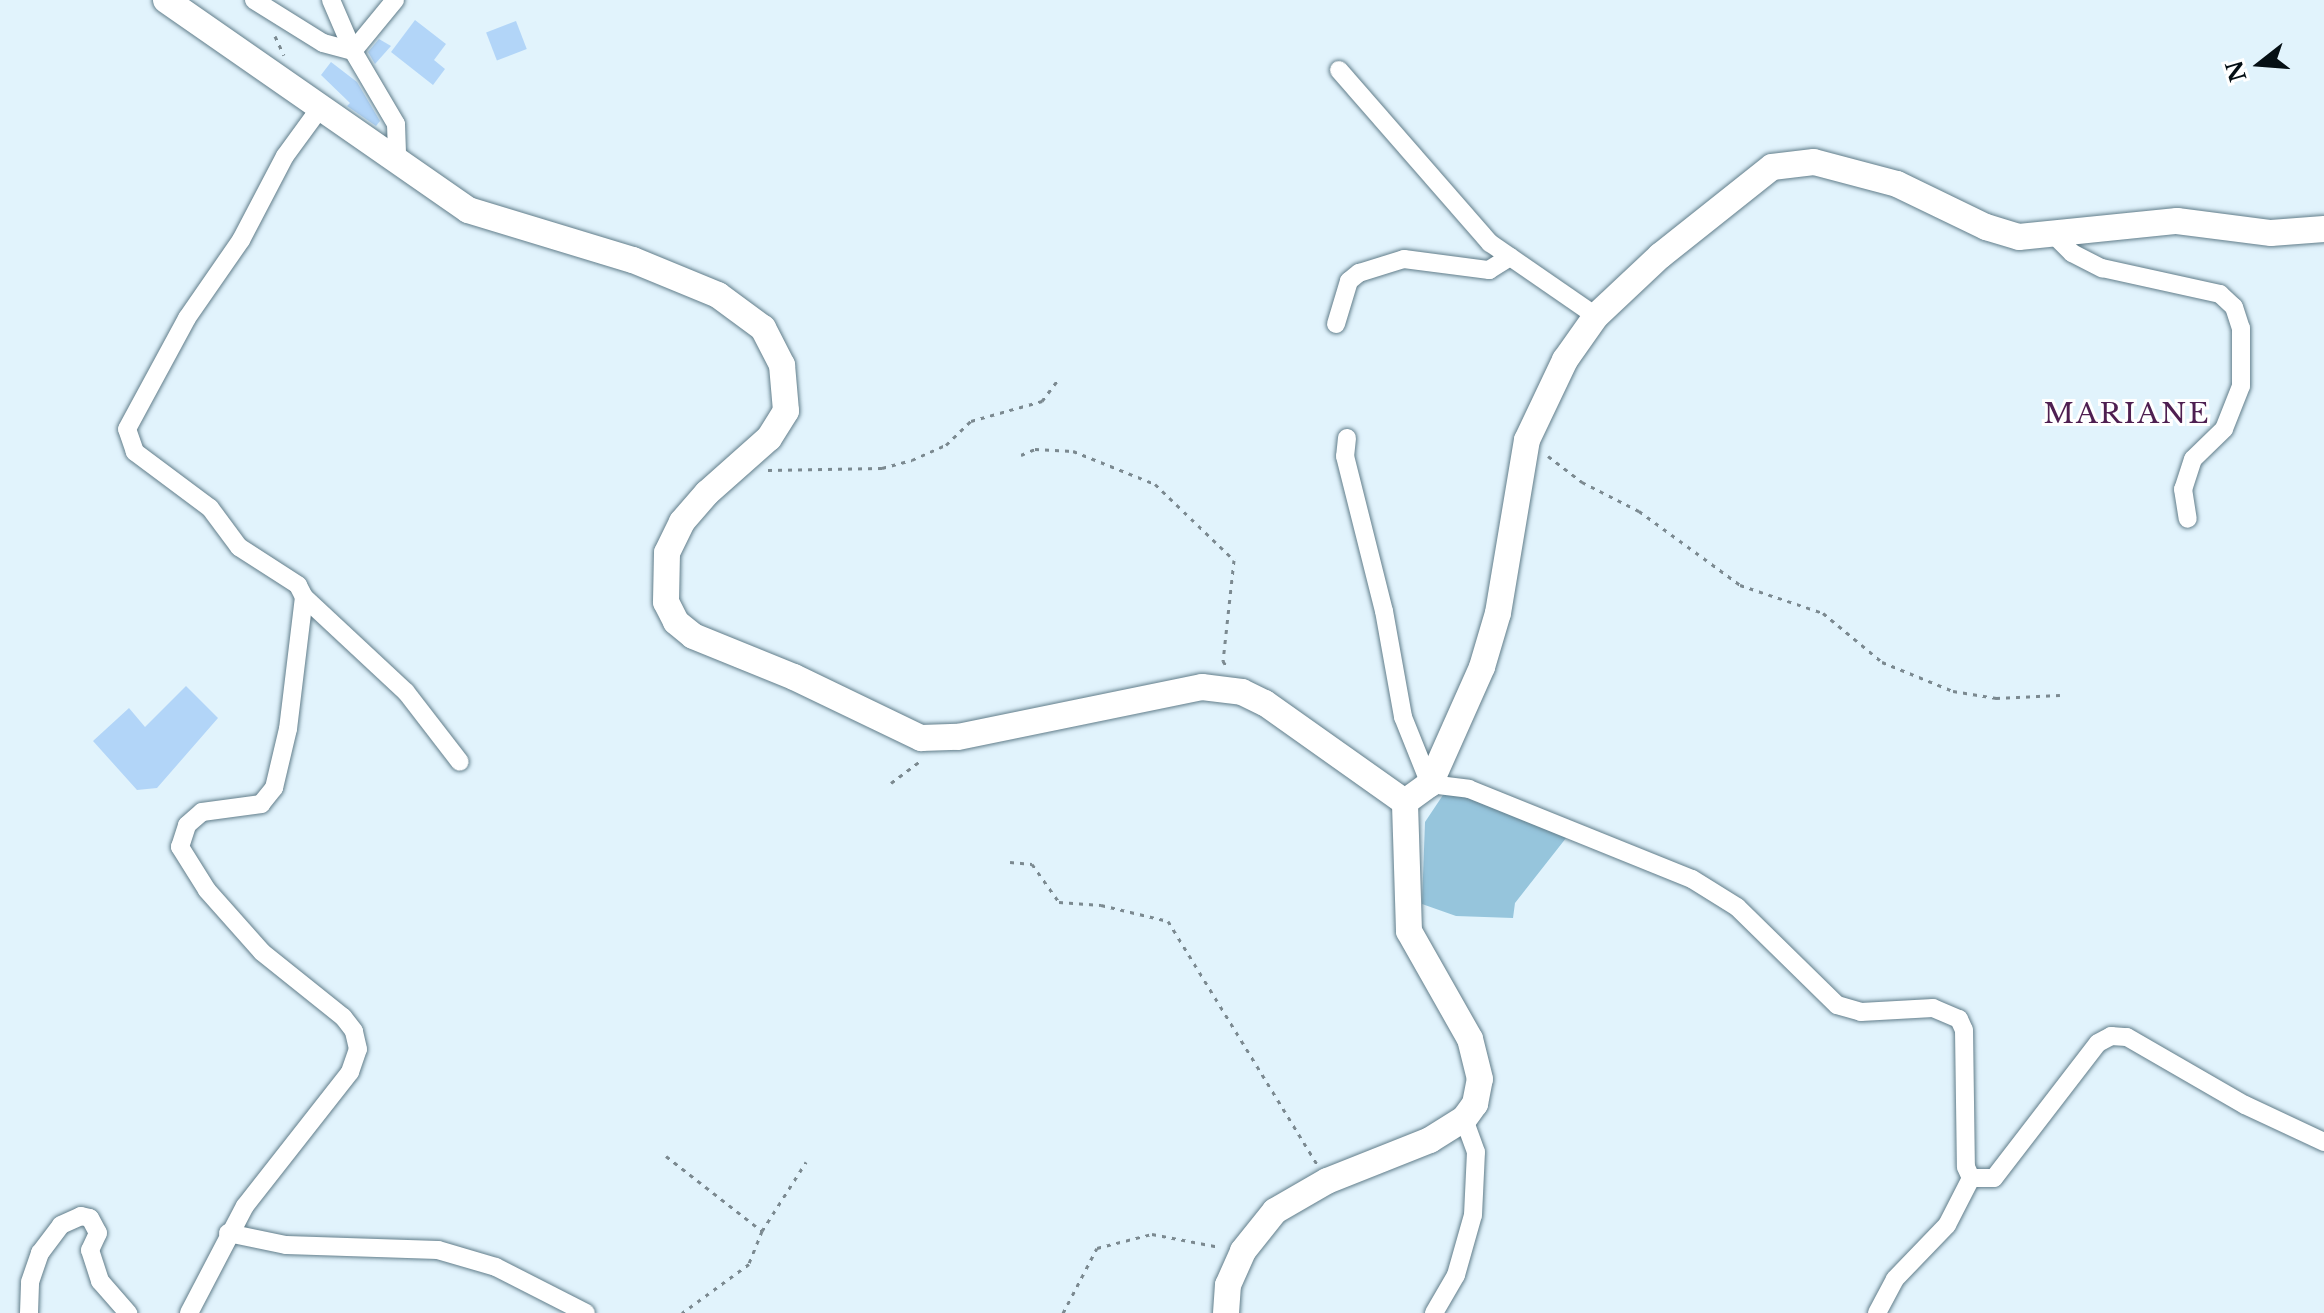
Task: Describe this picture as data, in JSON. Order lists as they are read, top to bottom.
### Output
{
  "districts": ["MARIANE"],
  "north": "left"
}
